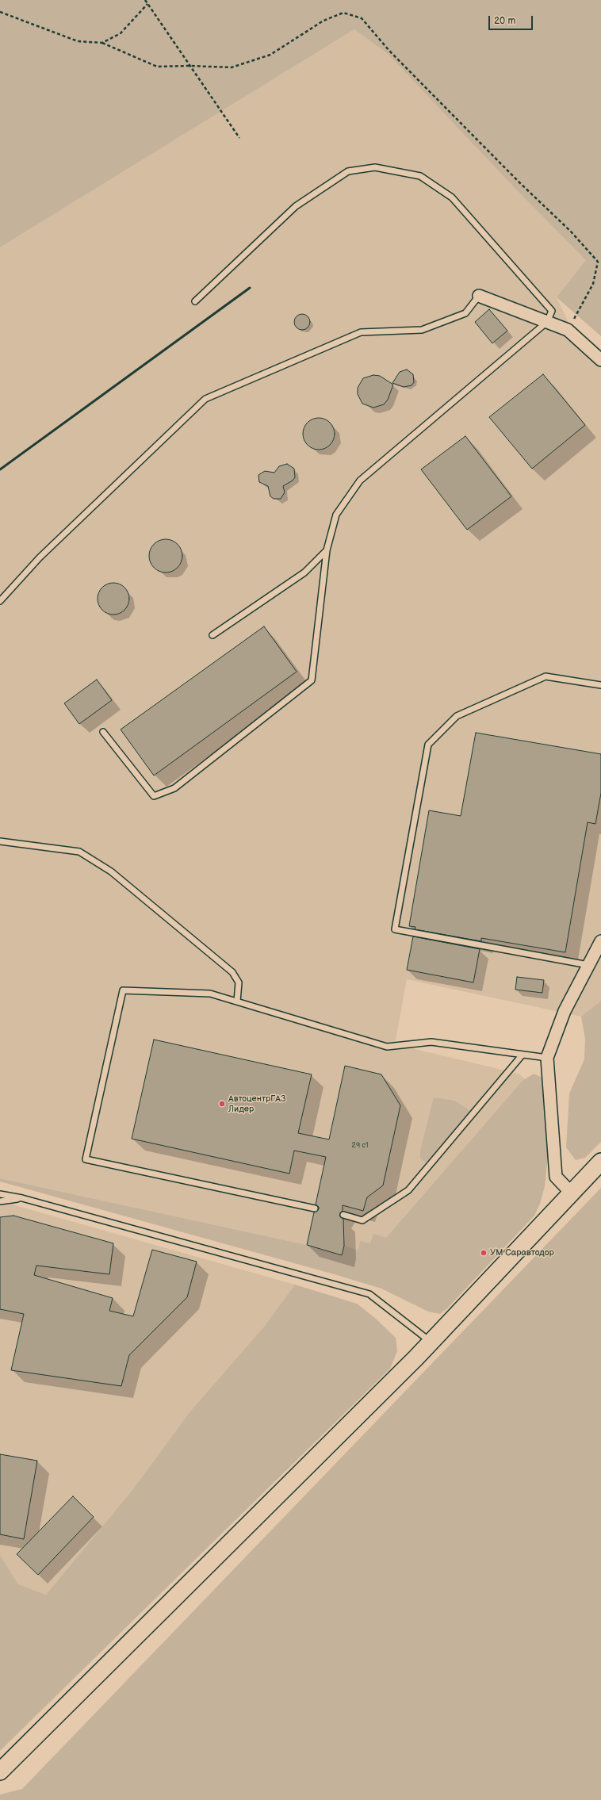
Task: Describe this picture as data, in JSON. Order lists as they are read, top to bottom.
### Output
{
  "places": ["АвтоцентрГАЗ Лидер", "УМ Саравтодор"],
  "house_numbers": ["29 с1"],
  "scale_bar": "20 m"
}
